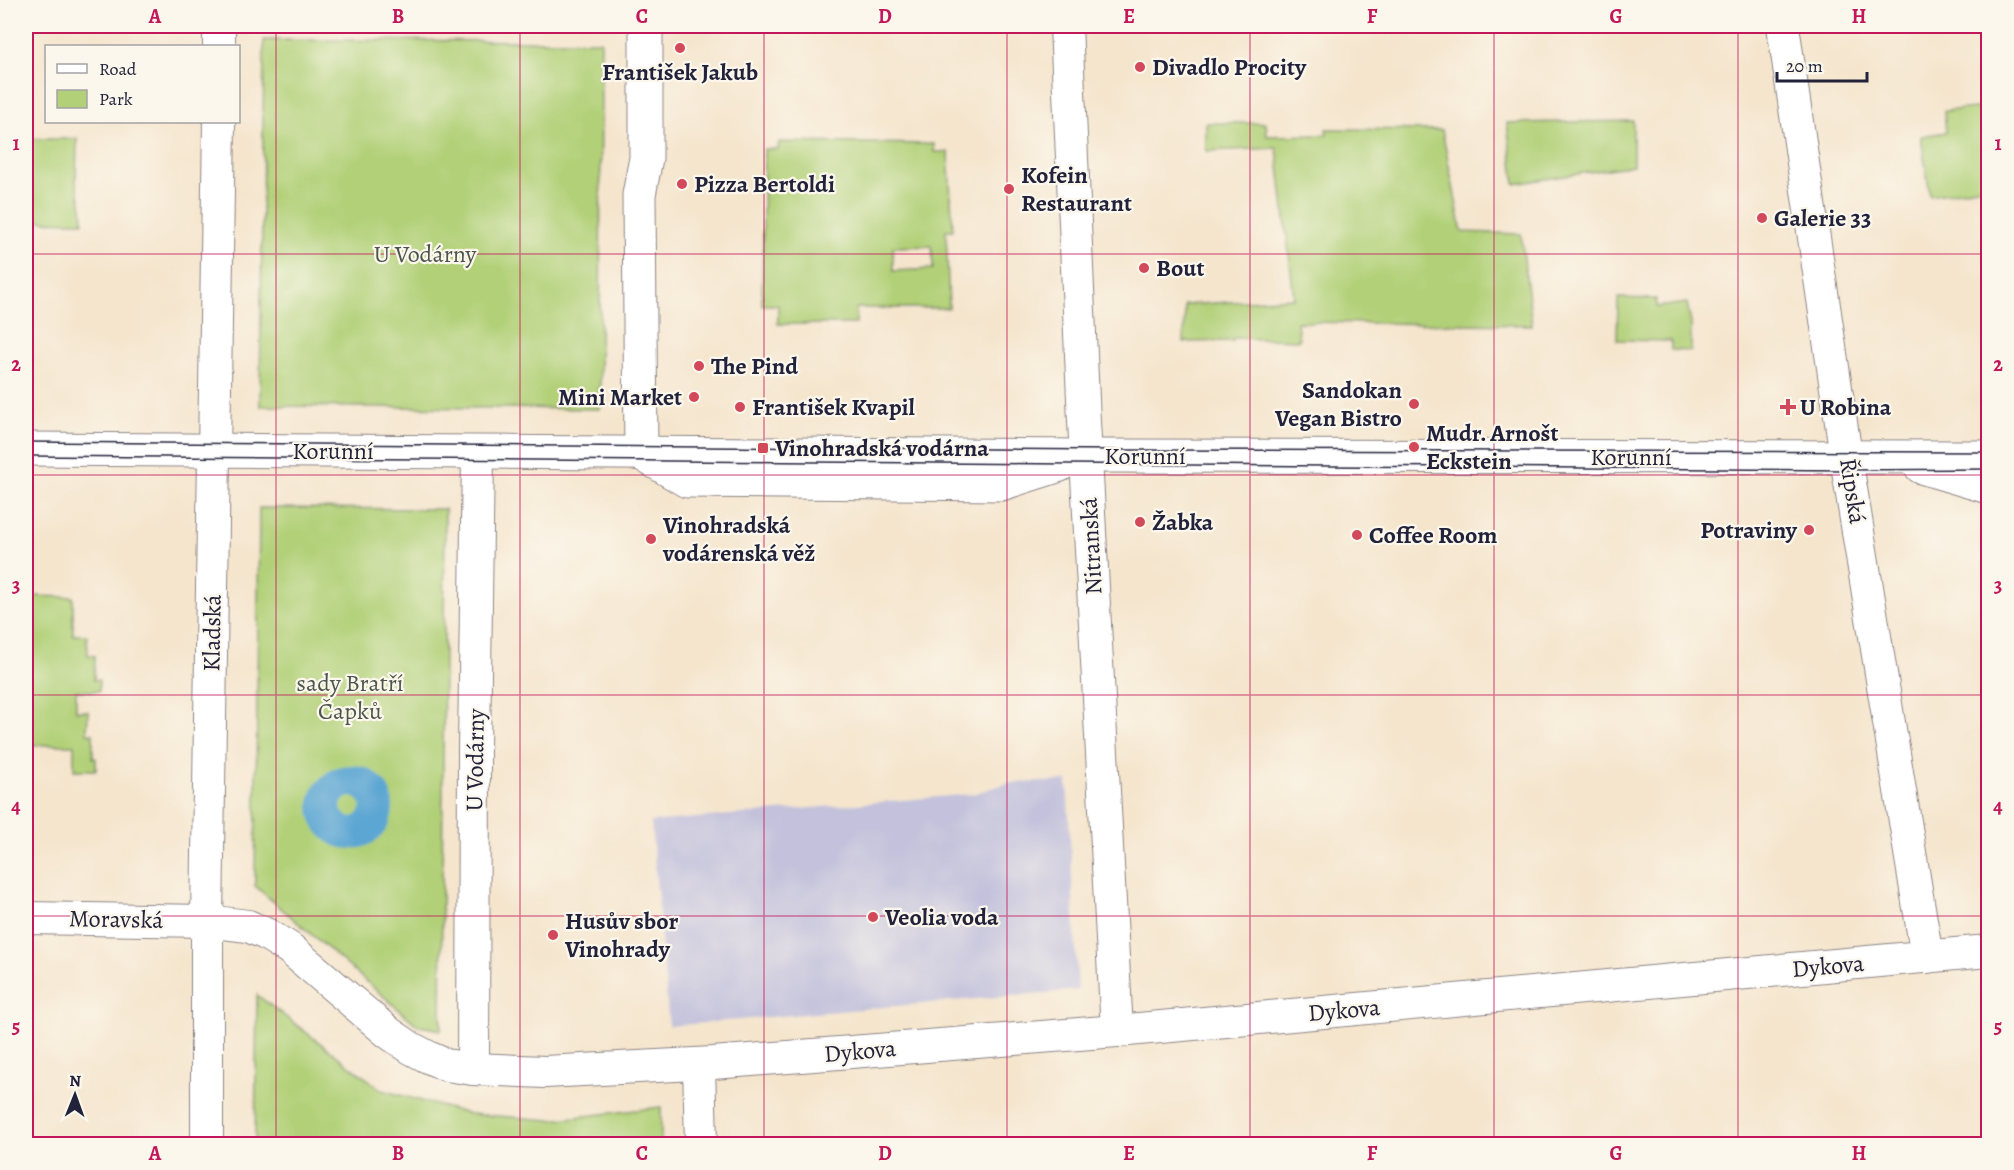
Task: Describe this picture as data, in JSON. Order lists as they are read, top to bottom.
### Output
{
  "streets": {
    "street": [
      "Korunní",
      "Řipská",
      "Nitranská",
      "Kladská",
      "U Vodárny",
      "Moravská",
      "Dykova"
    ]
  },
  "crossings": [
    ["Korunní", "Řipská"],
    ["Korunní", "Nitranská"],
    ["Korunní", "Kladská"],
    ["Korunní", "U Vodárny"],
    ["Řipská", "Dykova"],
    ["Nitranská", "Dykova"],
    ["Kladská", "Moravská"],
    ["U Vodárny", "Dykova"]
  ],
  "parks": ["U Vodárny", "sady Bratří Čapků"],
  "places": {
    "other": [
      "František Jakub",
      "Divadlo Procity",
      "Pizza Bertoldi",
      "Kofein Restaurant",
      "Galerie 33",
      "Bout",
      "The Pind",
      "Mini Market",
      "Sandokan Vegan Bistro",
      "František Kvapil",
      "Mudr. Arnošt Eckstein",
      "Žabka",
      "Potraviny",
      "Coffee Room",
      "Vinohradská vodárenská věž",
      "Veolia voda",
      "Husův sbor Vinohrady"
    ],
    "health": ["U Robina"],
    "transit": ["Vinohradská vodárna"]
  },
  "legend": ["Road", "Park"],
  "scale_bar": "20 m",
  "north": "top",
  "grid": {
    "columns": [
      "A",
      "B",
      "C",
      "D",
      "E",
      "F",
      "G",
      "H"
    ],
    "rows": [
      "1",
      "2",
      "3",
      "4",
      "5"
    ]
  }
}
